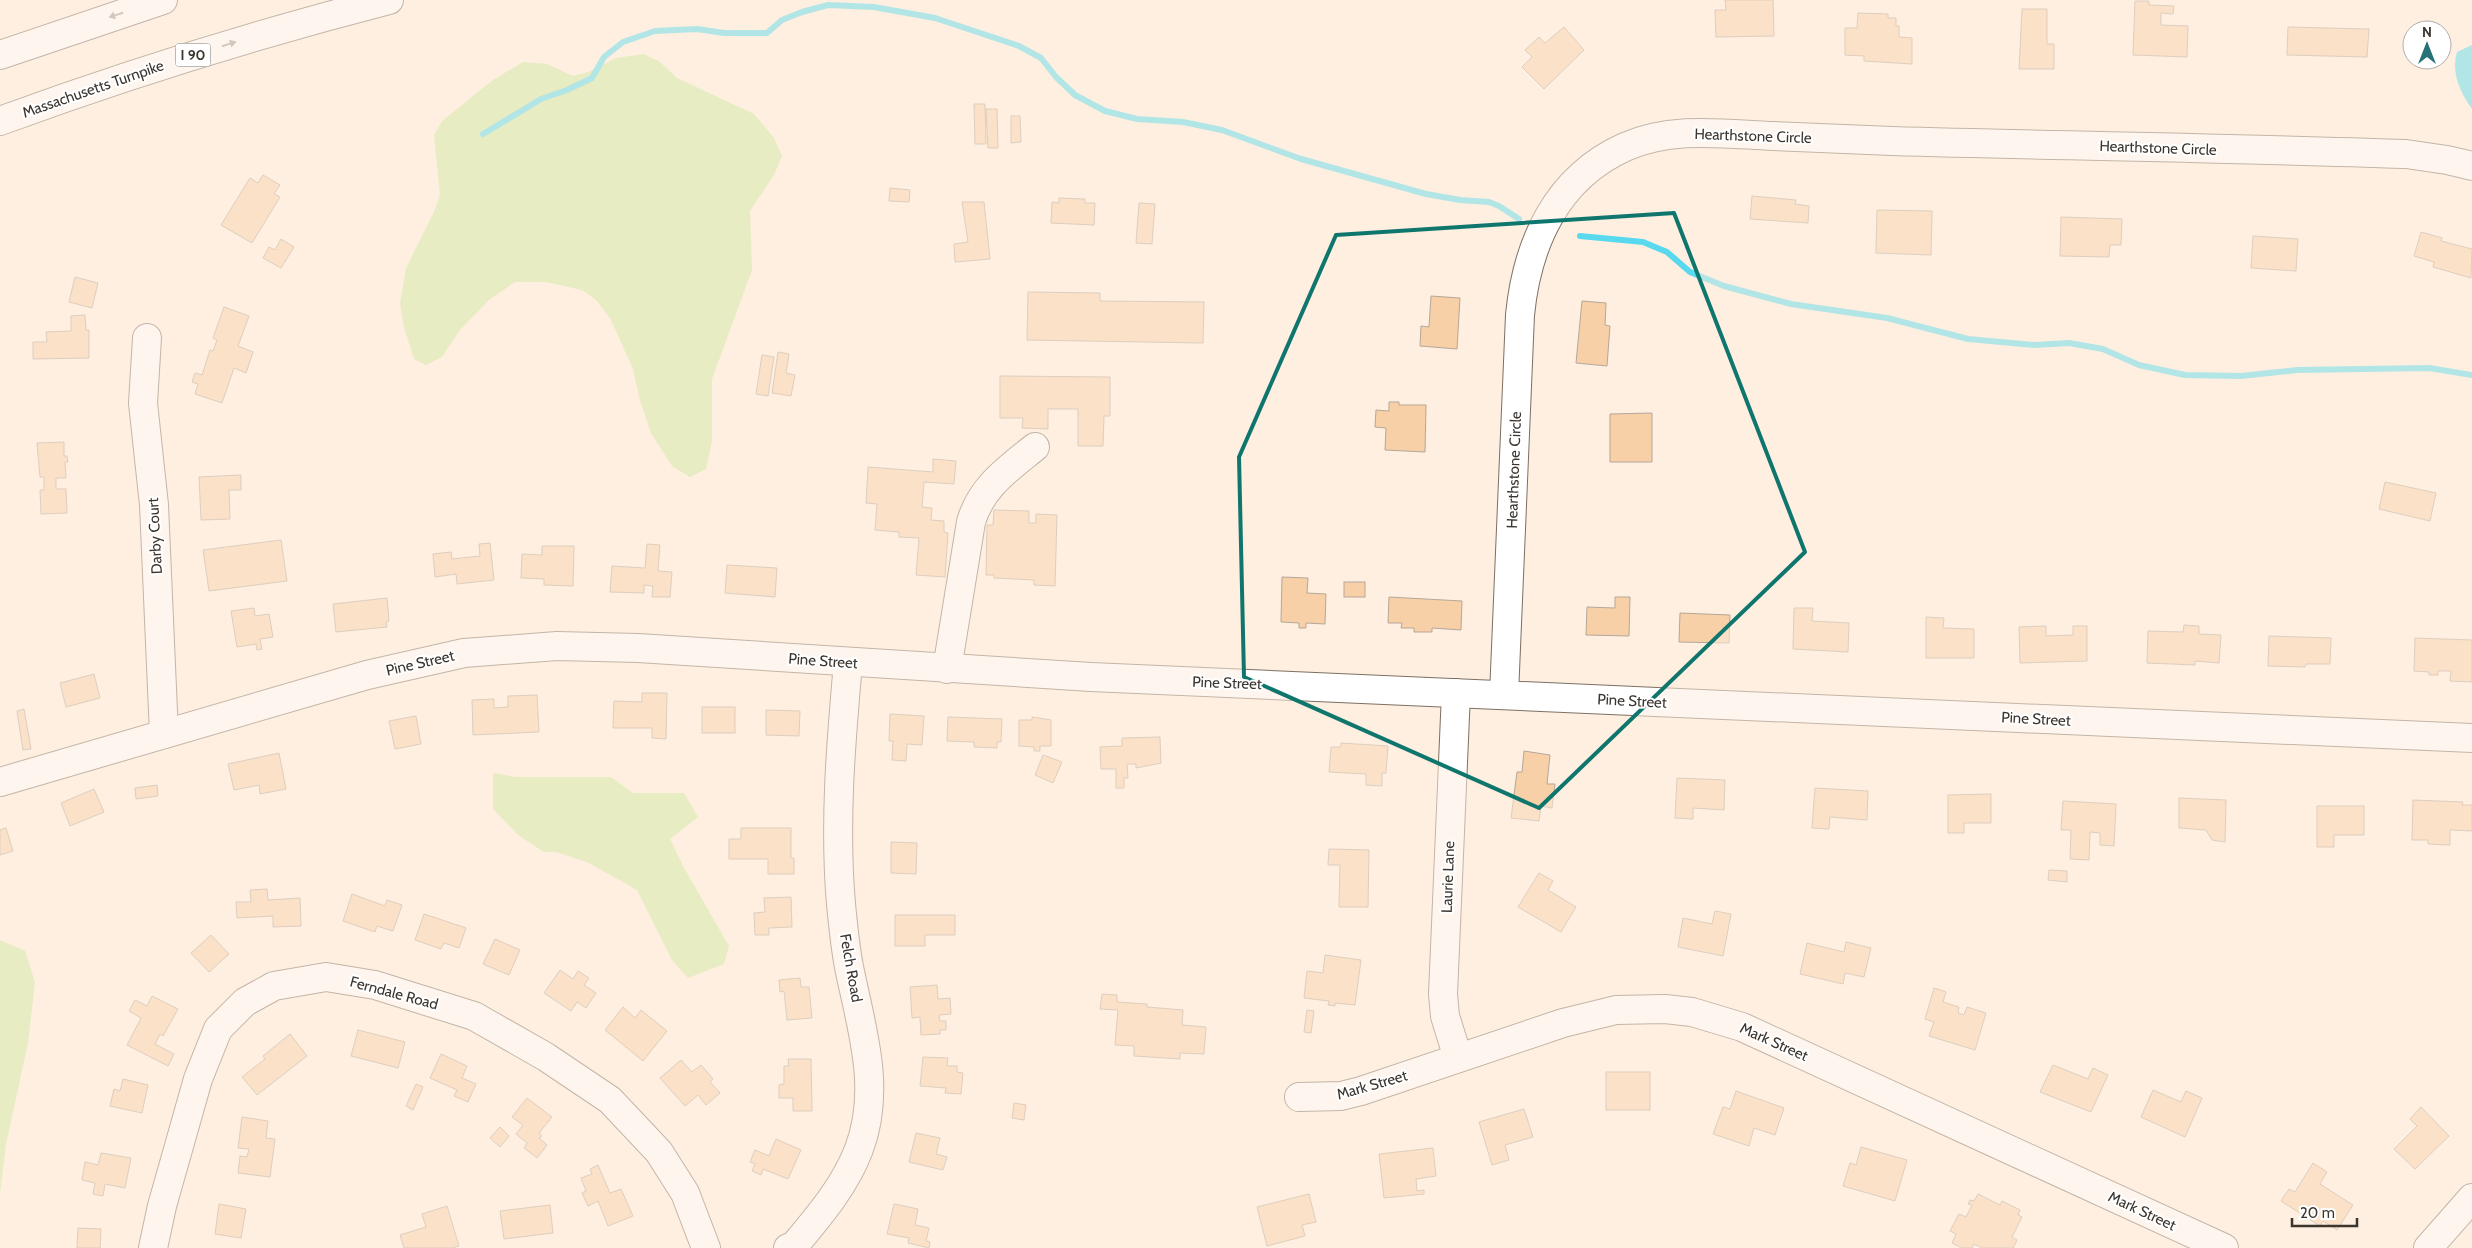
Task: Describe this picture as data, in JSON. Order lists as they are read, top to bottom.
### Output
{
  "streets": {
    "main road": [
      "I 90",
      "Massachusetts Turnpike",
      "Hearthstone Circle",
      "Darby Court",
      "Pine Street",
      "Laurie Lane",
      "Felch Road",
      "Ferndale Road",
      "Mark Street"
    ]
  },
  "crossings": [
    ["Hearthstone Circle", "Pine Street"],
    ["Darby Court", "Pine Street"],
    ["Pine Street", "Laurie Lane"],
    ["Pine Street", "Felch Road"],
    ["Laurie Lane", "Mark Street"]
  ],
  "scale_bar": "20 m",
  "north": "top"
}
